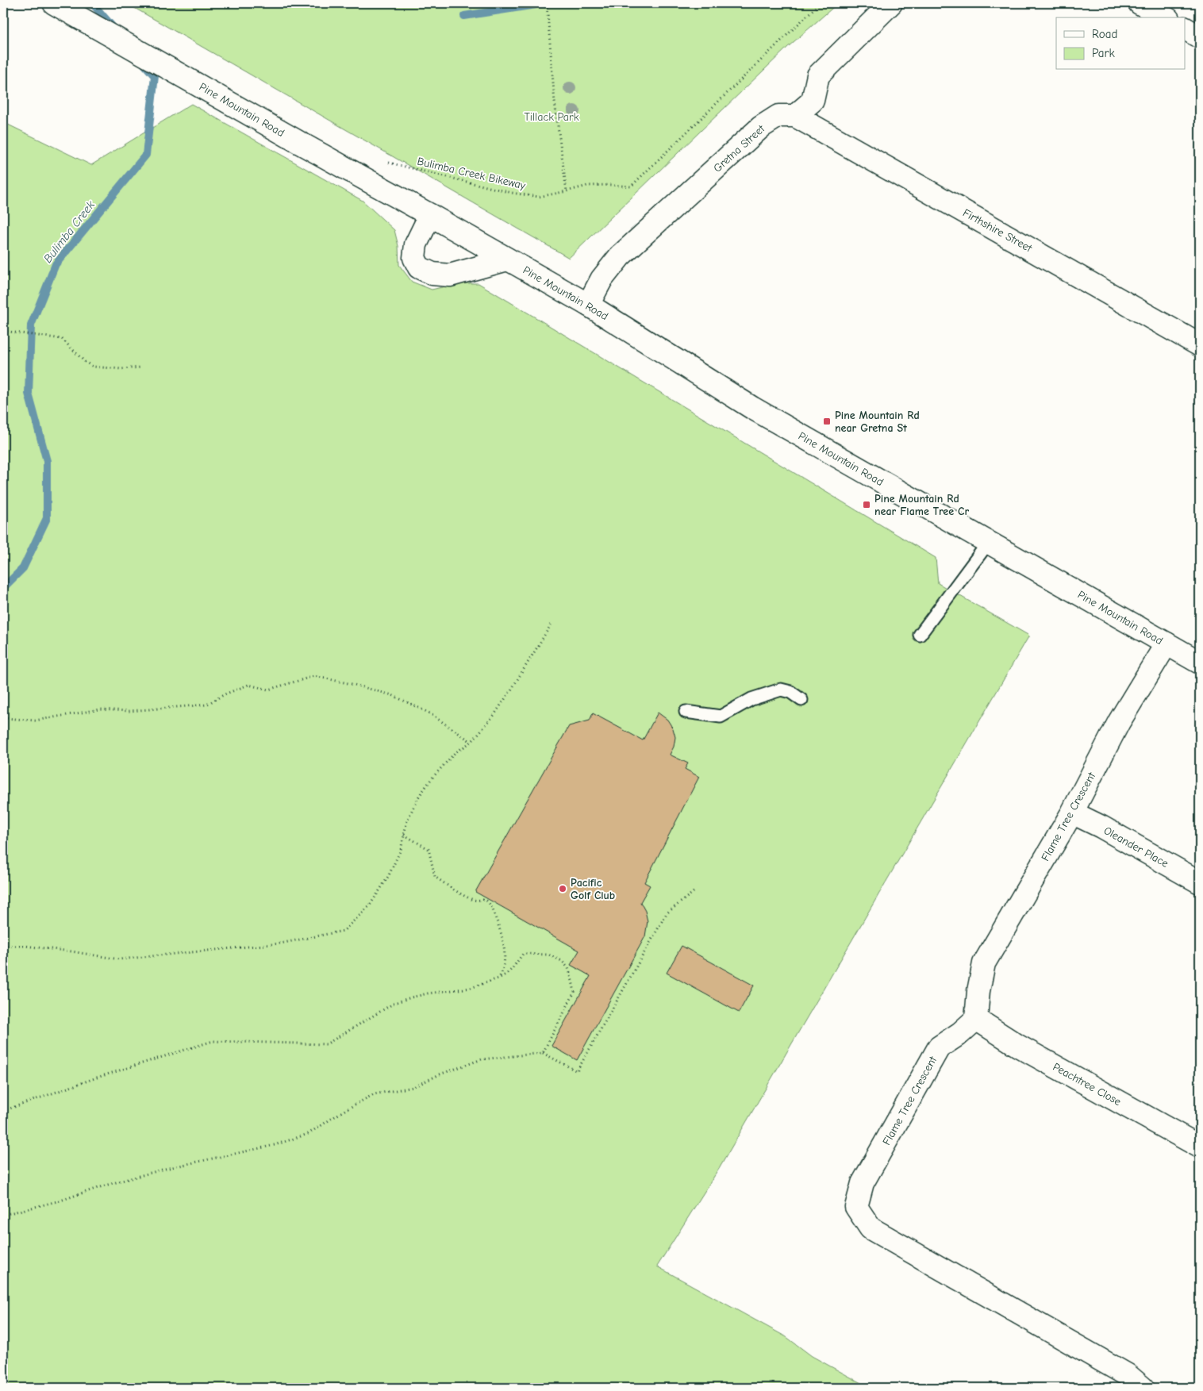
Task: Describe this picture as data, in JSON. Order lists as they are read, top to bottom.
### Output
{
  "streets": {
    "street": [
      "Pine Mountain Road",
      "Gretna Street",
      "Firthshire Street",
      "Flame Tree Crescent",
      "Oleander Place",
      "Peachtree Close"
    ],
    "path": ["Bulimba Creek Bikeway"]
  },
  "crossings": [
    ["Pine Mountain Road", "Gretna Street"],
    ["Pine Mountain Road", "Flame Tree Crescent"],
    ["Gretna Street", "Firthshire Street"],
    ["Flame Tree Crescent", "Oleander Place"],
    ["Flame Tree Crescent", "Peachtree Close"]
  ],
  "water": ["Bulimba Creek"],
  "parks": ["Tillack Park"],
  "places": {
    "transit": ["Pine Mountain Rd near Gretna St", "Pine Mountain Rd near Flame Tree Cr"],
    "other": ["Pacific Golf Club"]
  },
  "legend": ["Road", "Park"]
}
